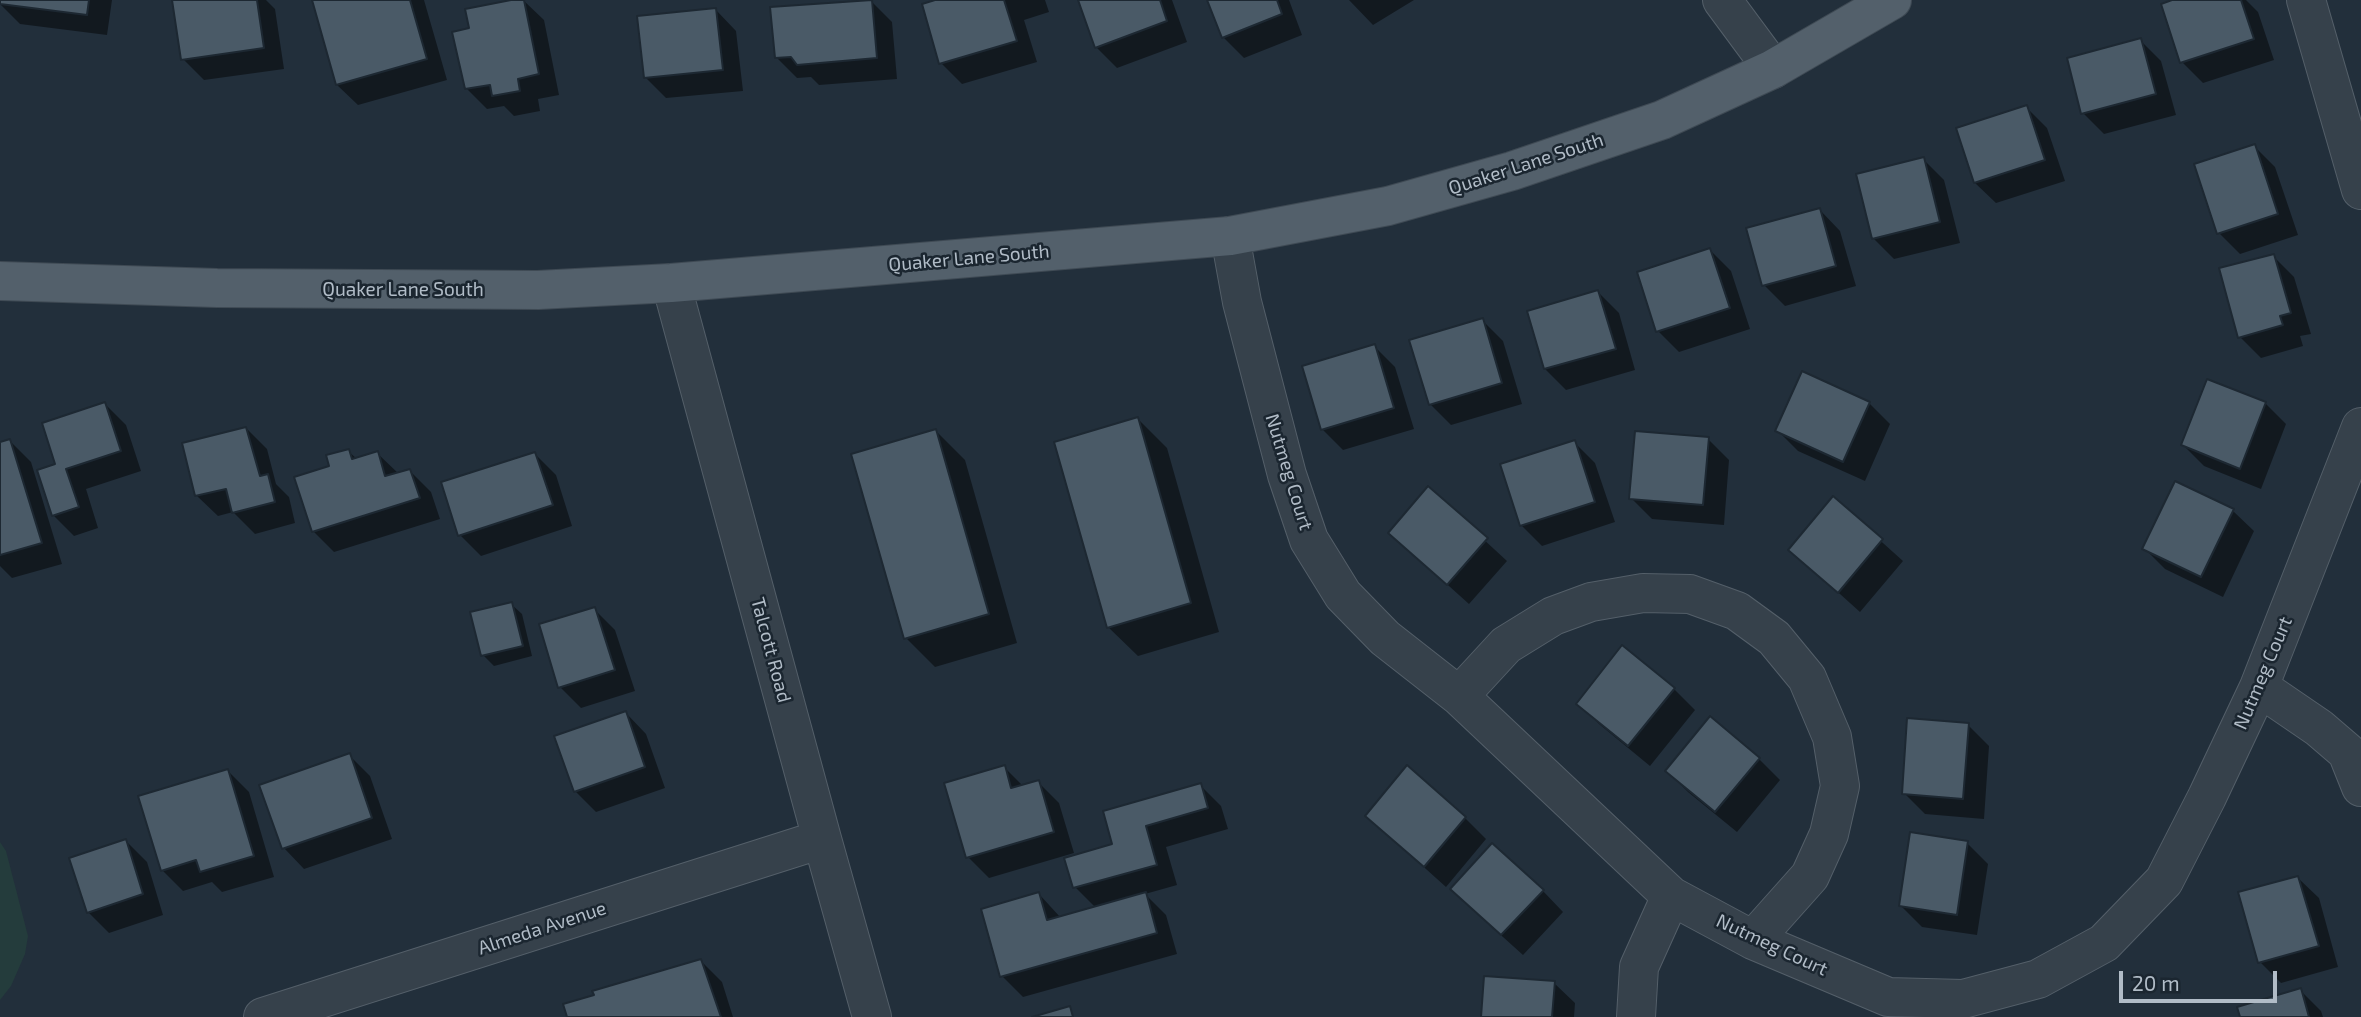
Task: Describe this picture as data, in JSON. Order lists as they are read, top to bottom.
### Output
{
  "streets": {
    "main road": ["Quaker Lane South"],
    "street": ["Nutmeg Court", "Talcott Road", "Almeda Avenue"]
  },
  "crossings": [
    ["Quaker Lane South", "Nutmeg Court"],
    ["Quaker Lane South", "Talcott Road"],
    ["Talcott Road", "Almeda Avenue"]
  ],
  "scale_bar": "20 m"
}
